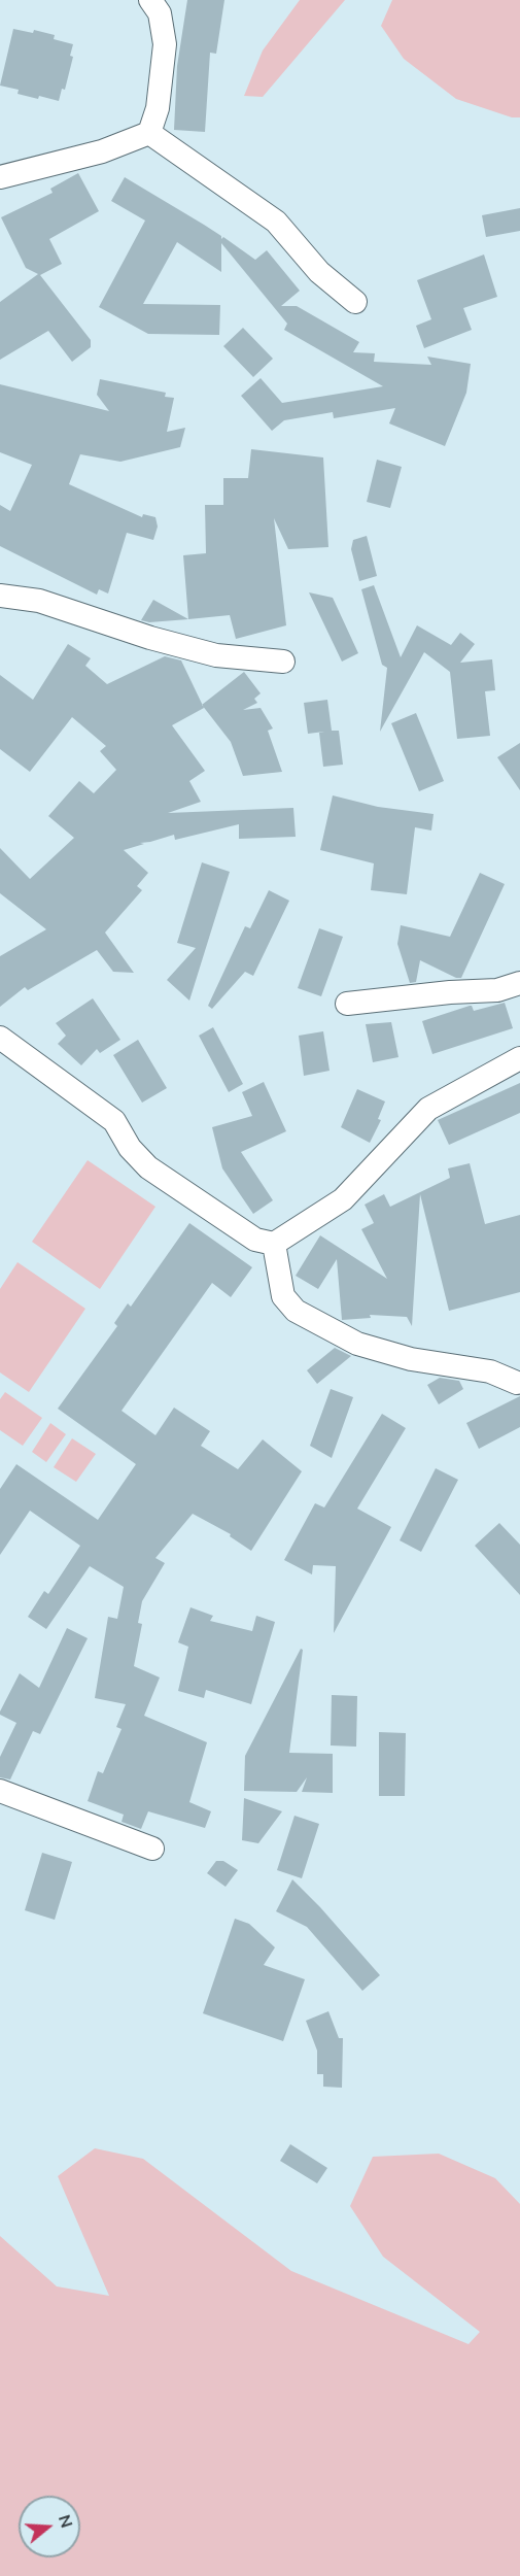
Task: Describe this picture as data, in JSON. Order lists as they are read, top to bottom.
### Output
{
  "north": "right"
}
